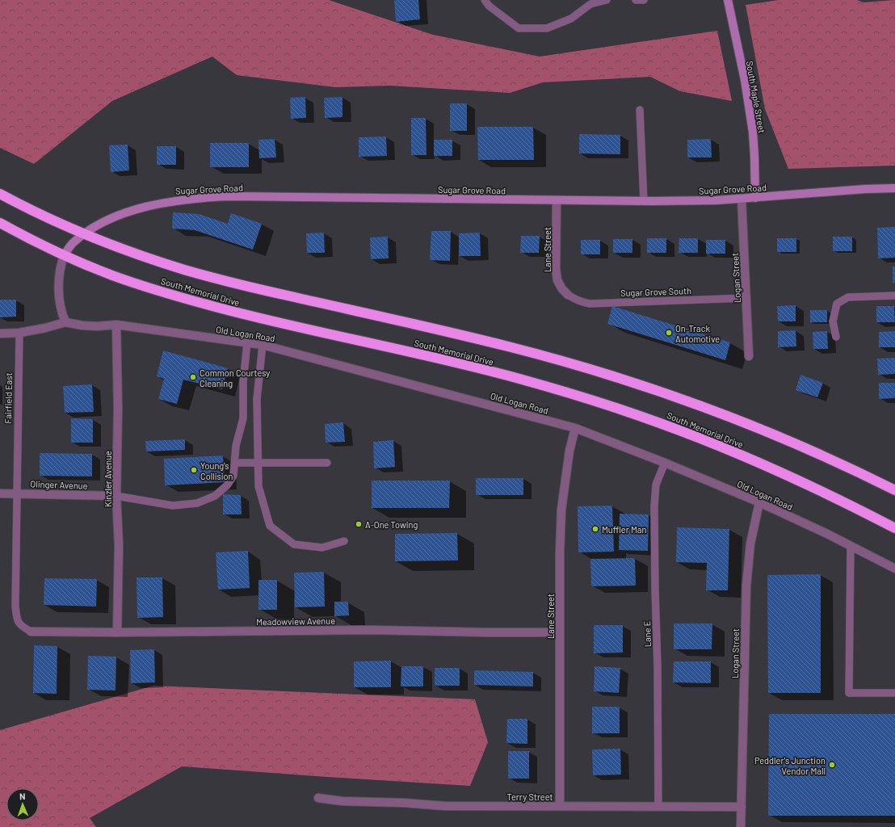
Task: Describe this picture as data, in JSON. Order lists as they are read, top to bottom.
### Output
{
  "streets": {
    "highway": ["South Memorial Drive"],
    "street": [
      "South Maple Street",
      "Sugar Grove Road",
      "Lane Street",
      "Logan Street",
      "Old Logan Road",
      "Kinzler Avenue",
      "Olinger Avenue",
      "Meadowview Avenue",
      "Terry Street"
    ],
    "lane": ["Sugar Grove South", "Fairfield East", "Lane E"]
  },
  "crossings": [
    ["South Maple Street", "Sugar Grove Road"],
    ["Sugar Grove Road", "Lane Street"],
    ["Sugar Grove Road", "Logan Street"],
    ["Sugar Grove Road", "South Memorial Drive"],
    ["Lane Street", "Sugar Grove South"],
    ["Lane Street", "Old Logan Road"],
    ["Lane Street", "Meadowview Avenue"],
    ["Lane Street", "Terry Street"],
    ["Logan Street", "Sugar Grove South"],
    ["Logan Street", "Old Logan Road"],
    ["Logan Street", "Terry Street"],
    ["Old Logan Road", "Kinzler Avenue"],
    ["Old Logan Road", "Lane E"],
    ["Fairfield East", "Olinger Avenue"],
    ["Fairfield East", "Meadowview Avenue"],
    ["Kinzler Avenue", "Olinger Avenue"],
    ["Kinzler Avenue", "Meadowview Avenue"],
    ["Lane E", "Terry Street"]
  ],
  "places": [
    "On-Track Automotive",
    "Common Courtesy Cleaning",
    "Young's Collision",
    "A-One Towing",
    "Muffler Man",
    "Peddler's Junction Vendor Mall"
  ],
  "north": "top"
}
